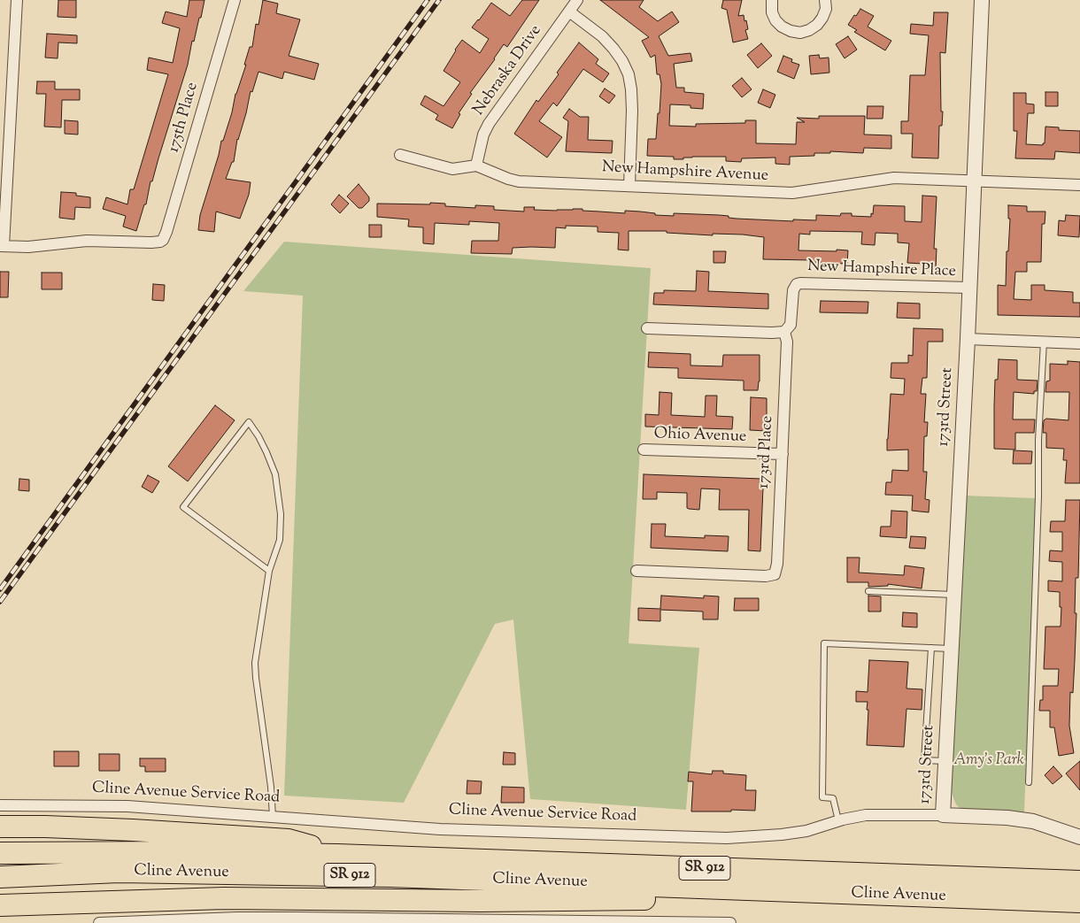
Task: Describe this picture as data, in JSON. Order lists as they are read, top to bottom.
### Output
{
  "streets": {
    "highway": ["SR 912", "Cline Avenue"],
    "street": [
      "Nebraska Drive",
      "175th Place",
      "New Hampshire Avenue",
      "New Hampshire Place",
      "173rd Street",
      "Ohio Avenue",
      "173rd Place",
      "Cline Avenue Service Road"
    ]
  },
  "crossings": [
    ["Nebraska Drive", "New Hampshire Avenue"],
    ["New Hampshire Avenue", "173rd Street"],
    ["New Hampshire Place", "173rd Street"],
    ["New Hampshire Place", "173rd Place"],
    ["173rd Street", "Cline Avenue Service Road"],
    ["Ohio Avenue", "173rd Place"]
  ],
  "parks": ["Amy's Park"]
}
